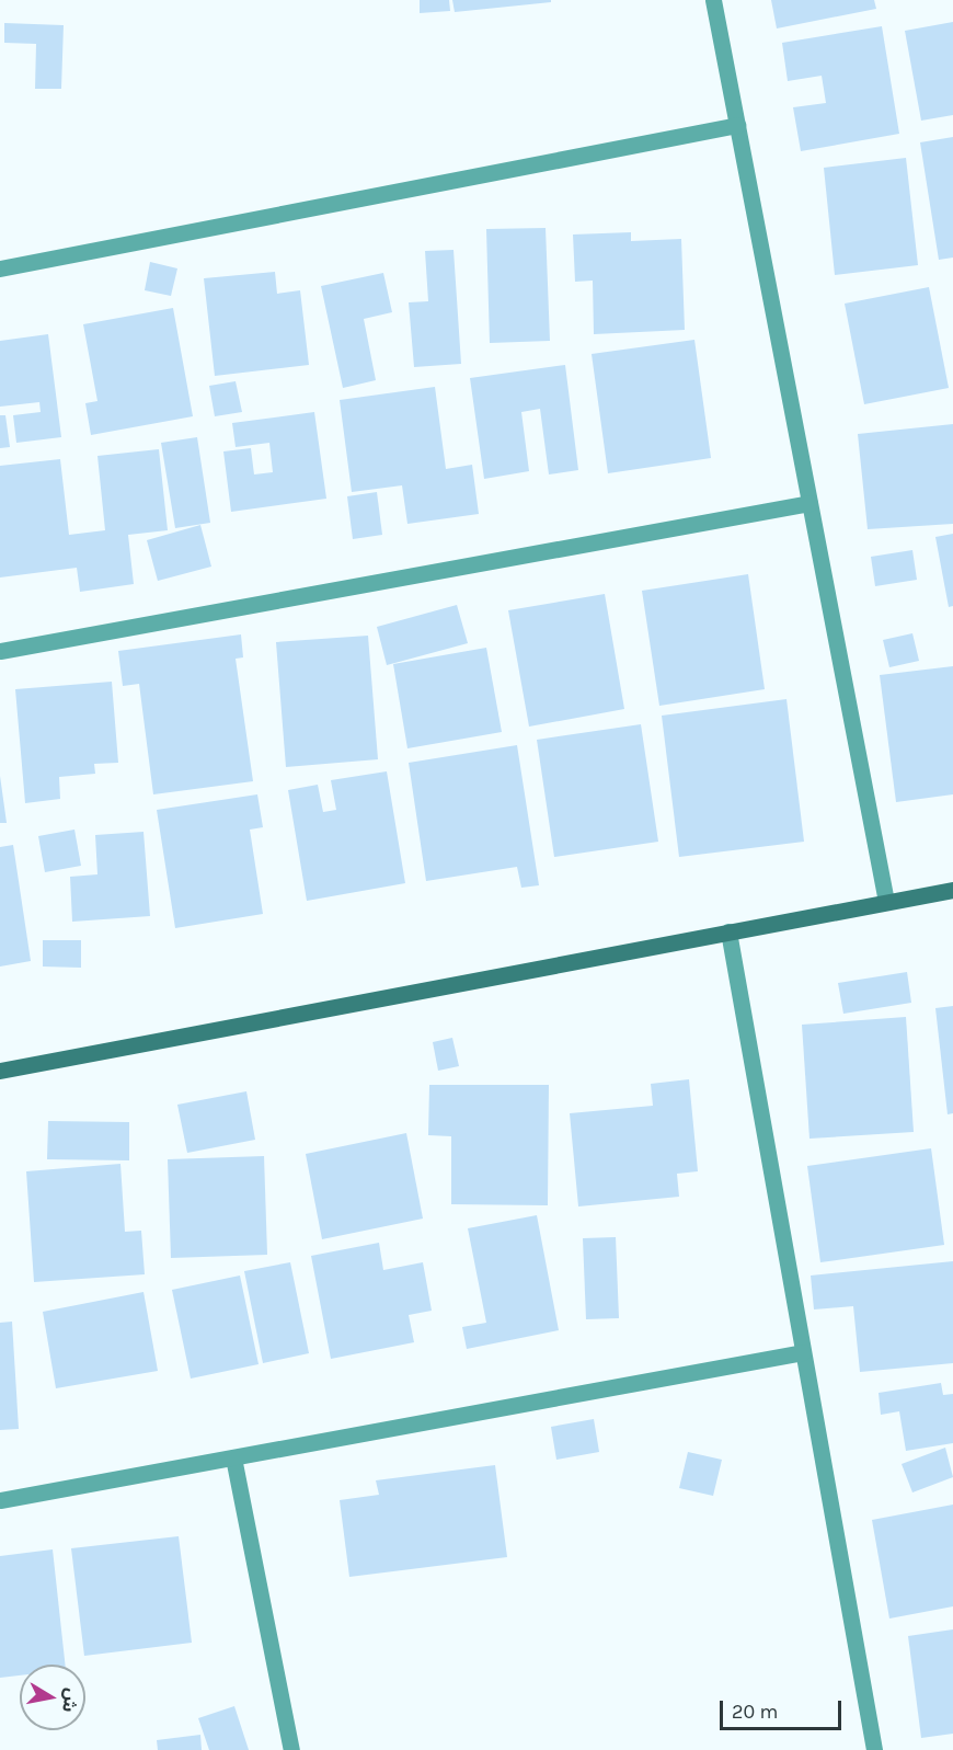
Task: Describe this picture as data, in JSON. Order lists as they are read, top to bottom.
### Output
{
  "scale_bar": "20 m",
  "north": "right"
}
